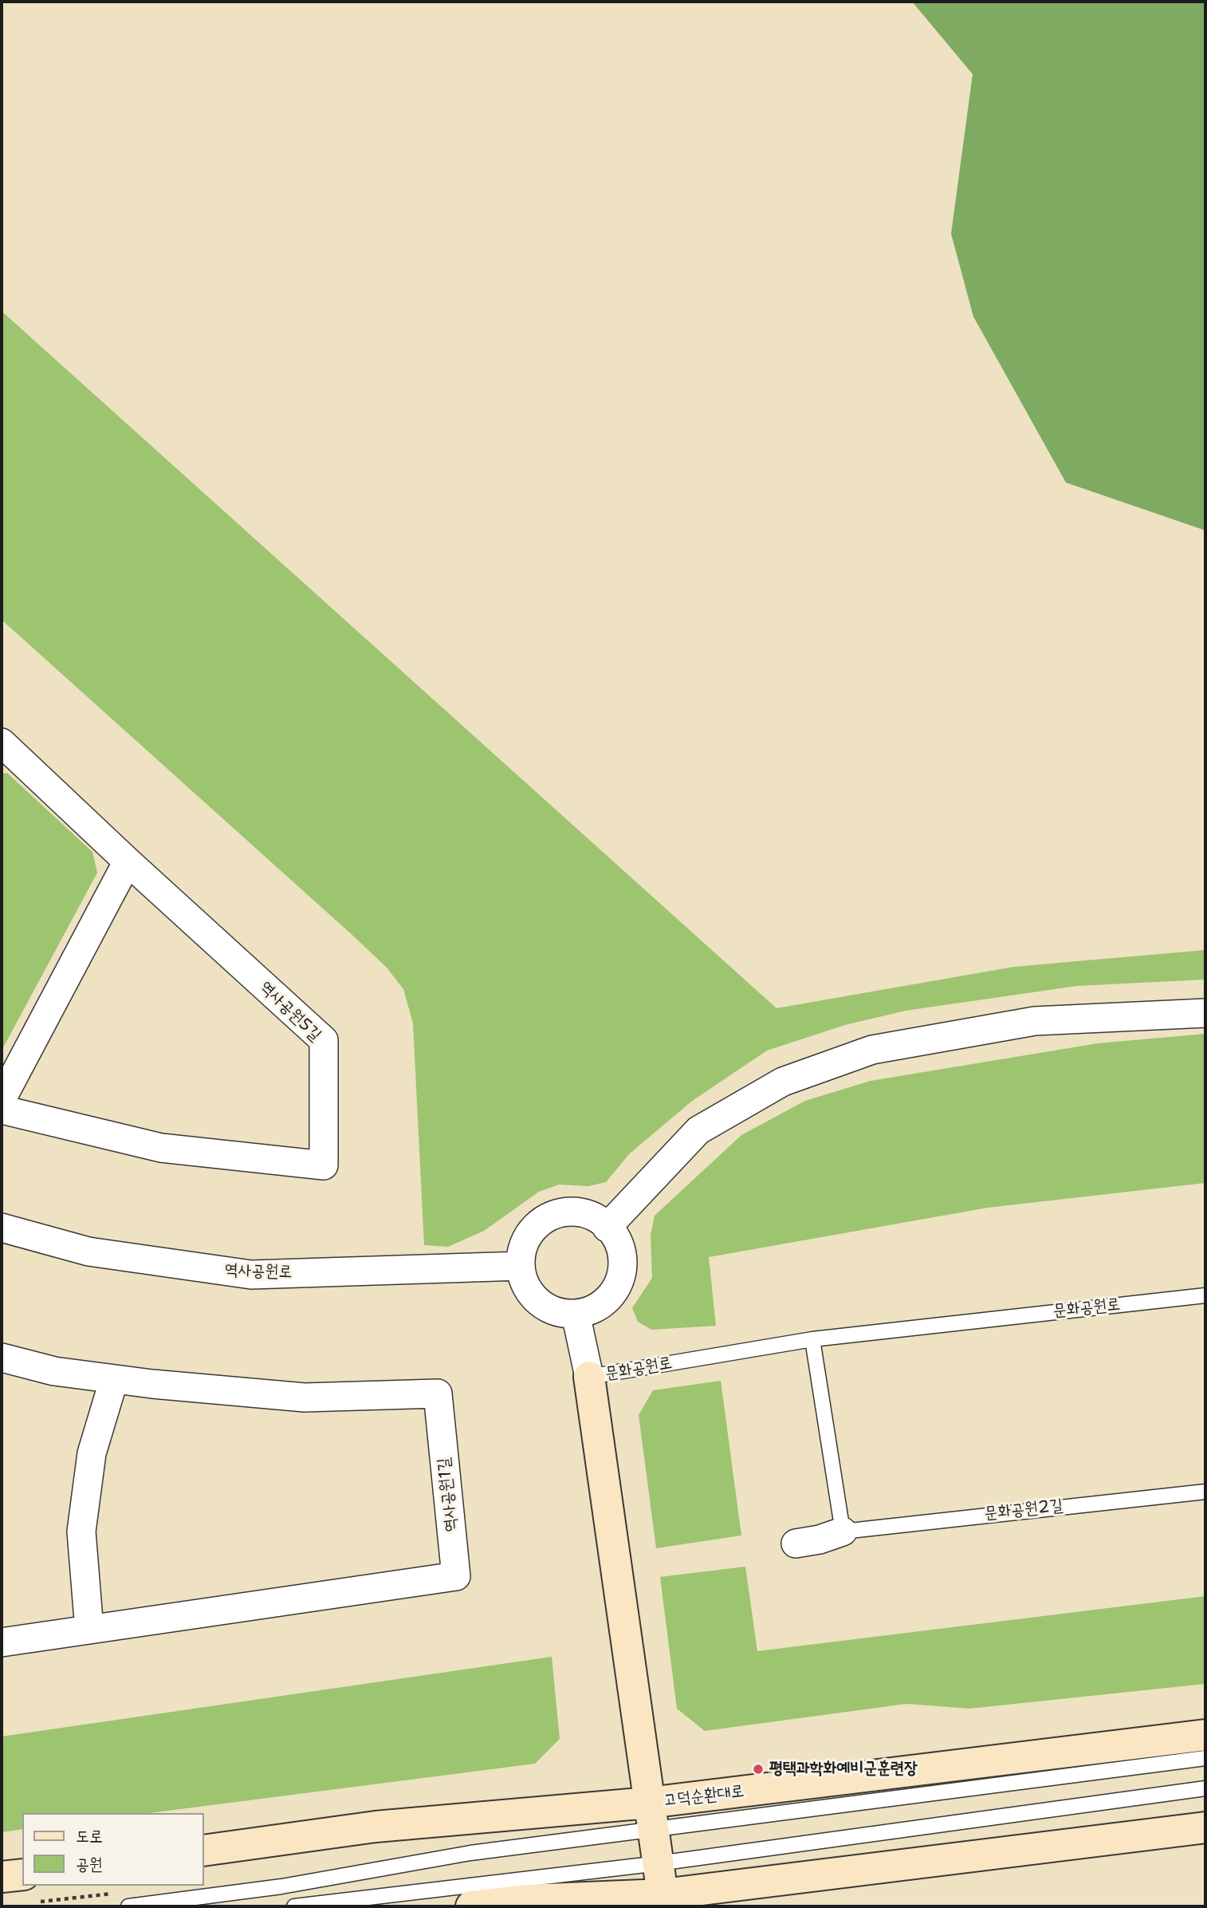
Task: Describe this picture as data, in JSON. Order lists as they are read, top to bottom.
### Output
{
  "streets": {
    "main road": ["문화공원로", "고덕순환대로"],
    "street": [
      "역사공원5길",
      "역사공원로",
      "역사공원1길",
      "문화공원2길"
    ]
  },
  "crossings": [
    ["문화공원로", "고덕순환대로"]
  ],
  "places": ["평택과학화예비군훈련장"],
  "legend": ["도로", "공원"]
}
